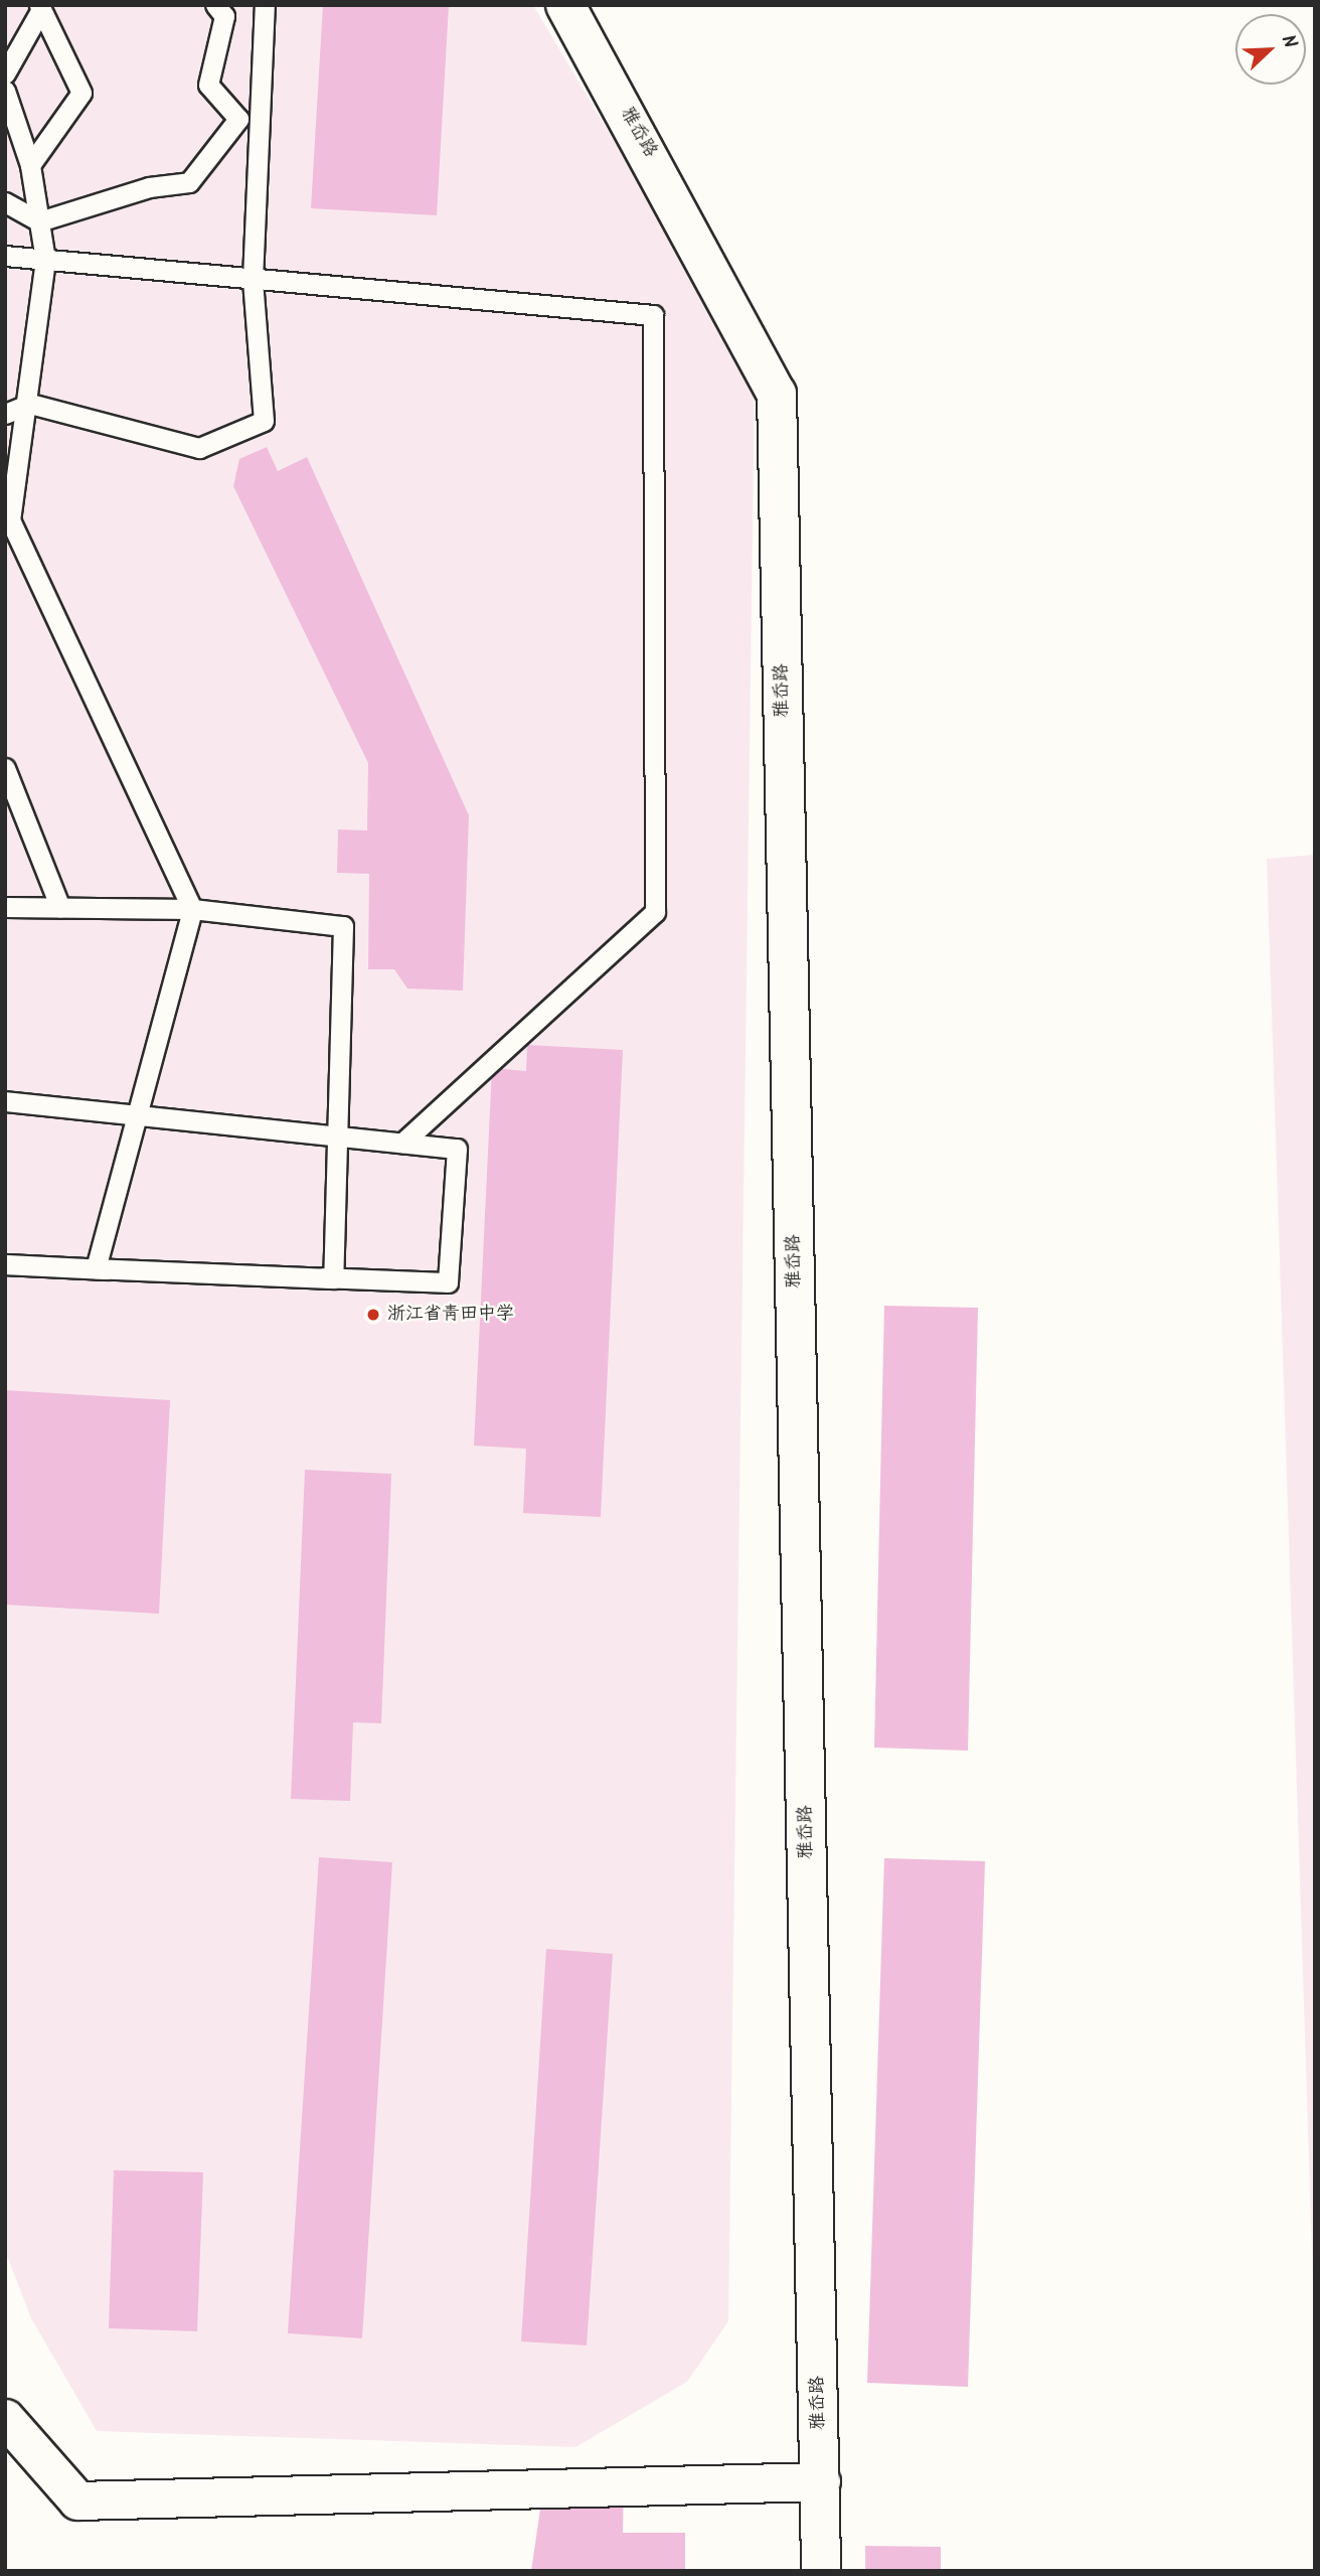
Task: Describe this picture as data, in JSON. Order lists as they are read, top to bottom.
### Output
{
  "streets": {
    "street": ["雅岙路"]
  },
  "places": ["浙江省青田中学"],
  "north": "top right"
}
